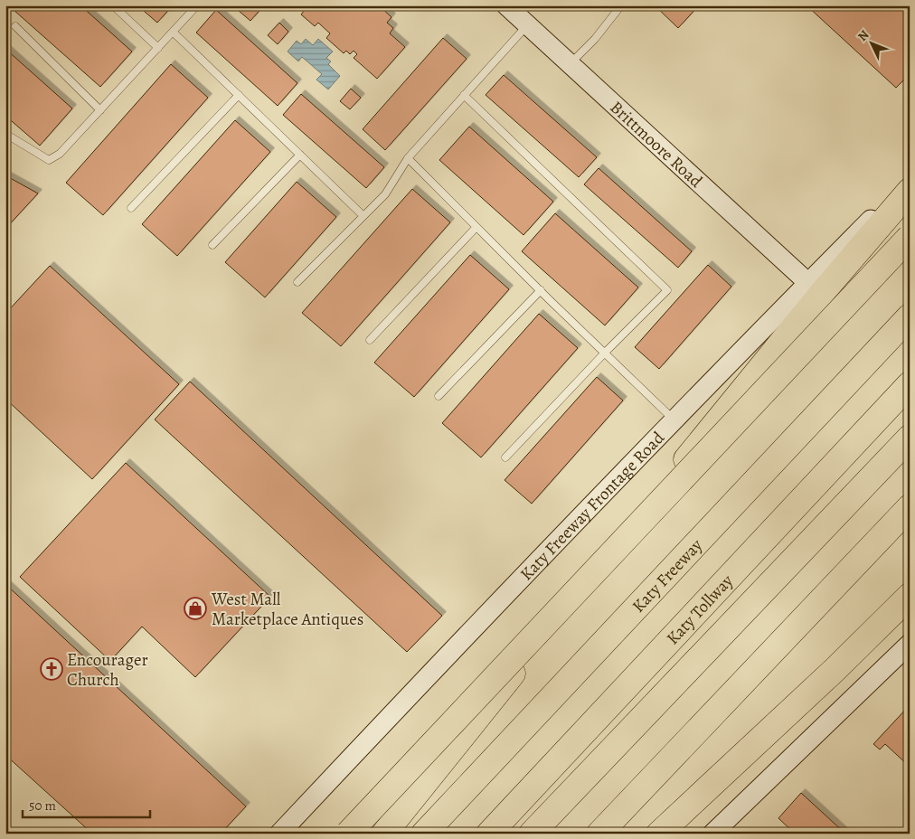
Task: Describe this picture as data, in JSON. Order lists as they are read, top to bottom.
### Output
{
  "streets": {
    "highway": ["Katy Freeway", "Katy Tollway"],
    "main road": ["Brittmoore Road", "Katy Freeway Frontage Road"]
  },
  "crossings": [
    ["Brittmoore Road", "Katy Freeway Frontage Road"]
  ],
  "places": {
    "shop": ["West Mall Marketplace Antiques"],
    "church": ["Encourager Church"]
  },
  "scale_bar": "50 m",
  "north": "top left"
}
